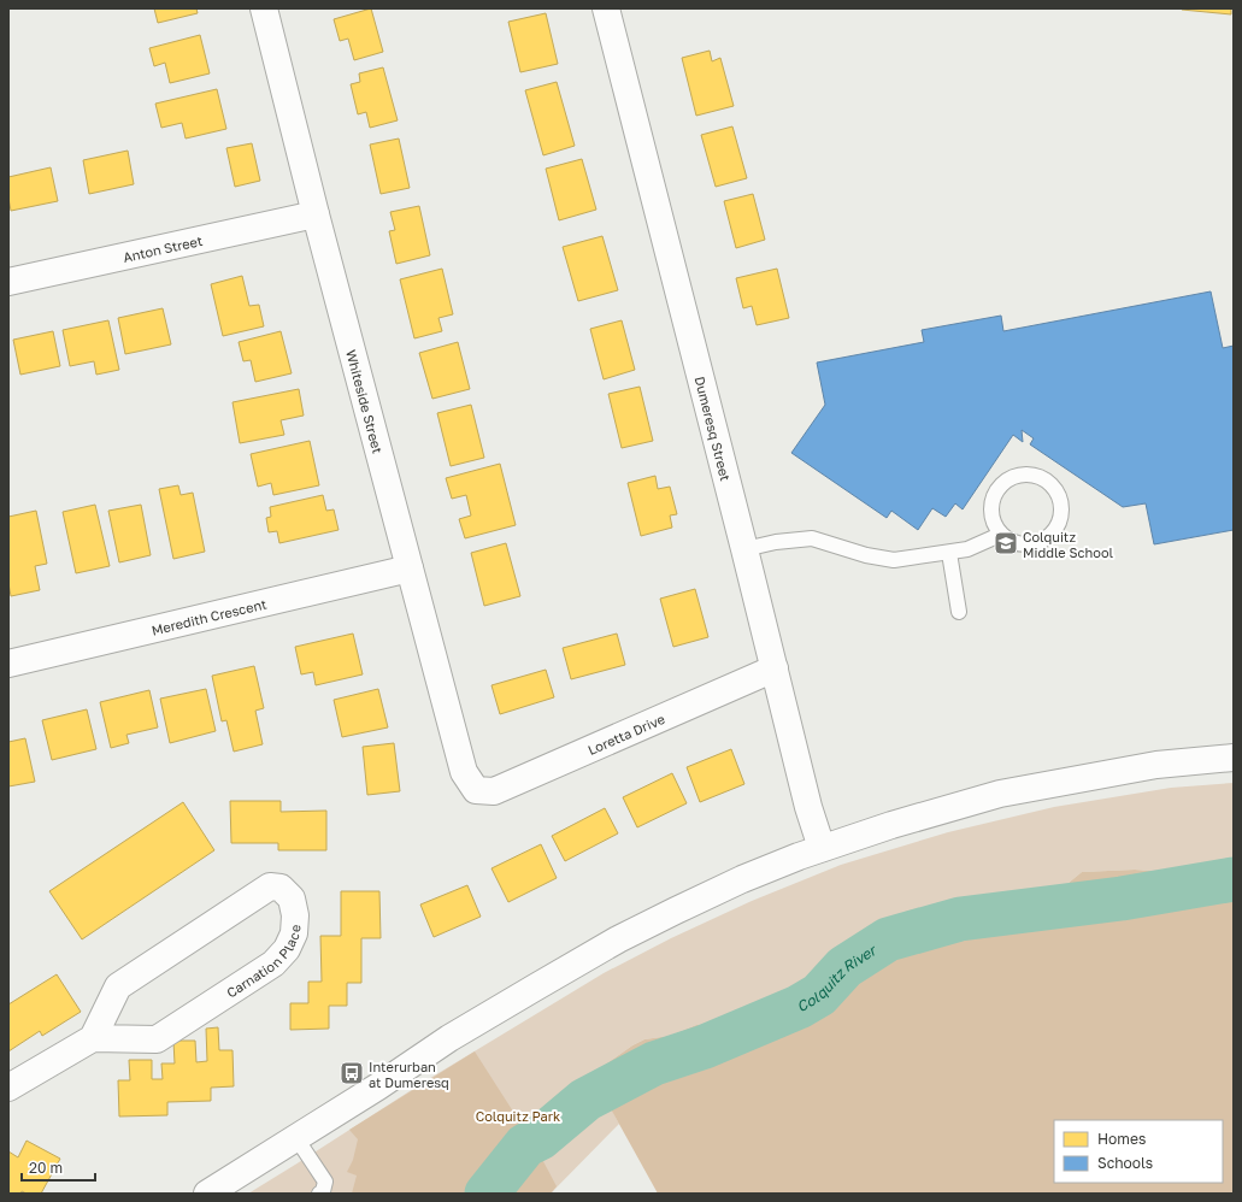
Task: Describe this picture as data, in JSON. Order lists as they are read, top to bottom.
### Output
{
  "streets": {
    "street": [
      "Anton Street",
      "Whiteside Street",
      "Dumeresq Street",
      "Meredith Crescent",
      "Loretta Drive",
      "Carnation Place"
    ]
  },
  "crossings": [
    ["Anton Street", "Whiteside Street"],
    ["Whiteside Street", "Meredith Crescent"],
    ["Whiteside Street", "Loretta Drive"],
    ["Dumeresq Street", "Loretta Drive"]
  ],
  "water": ["Colquitz River"],
  "parks": ["Colquitz Park"],
  "places": {
    "school or university": ["Colquitz Middle School"],
    "bus stop": ["Interurban at Dumeresq"]
  },
  "legend": ["Homes", "Schools"],
  "scale_bar": "20 m"
}
